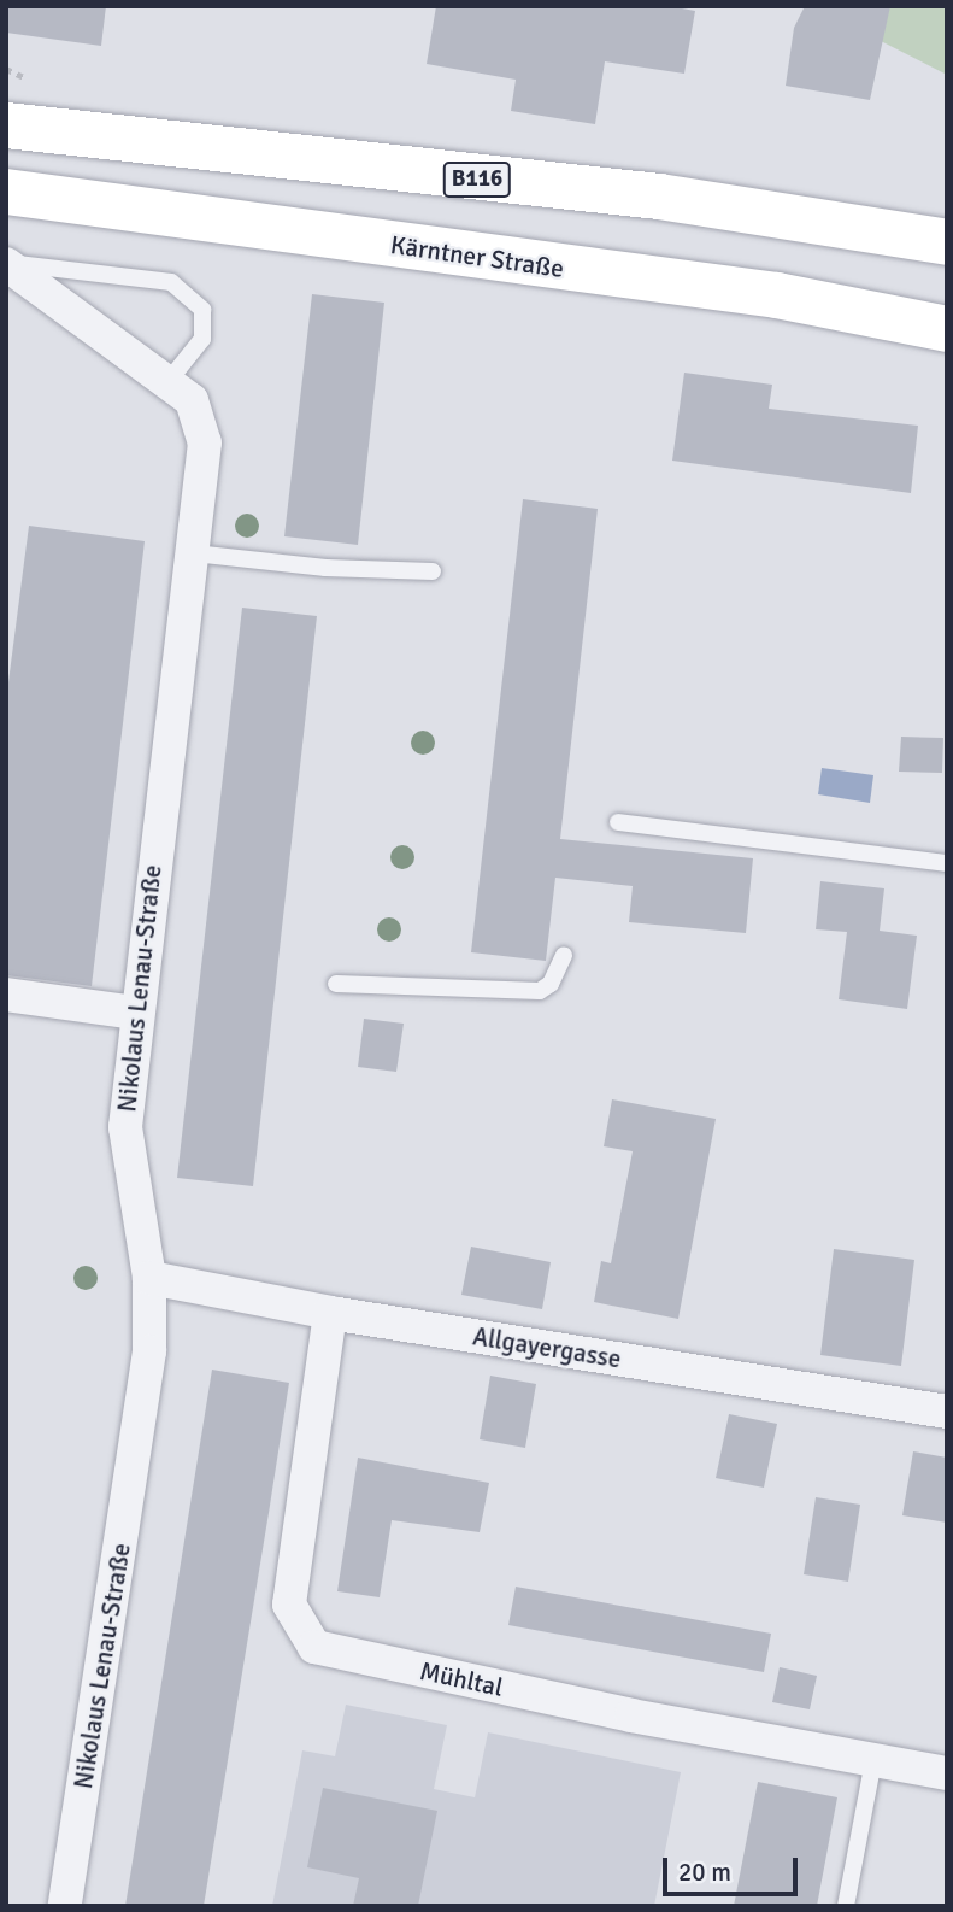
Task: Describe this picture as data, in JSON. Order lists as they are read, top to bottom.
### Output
{
  "streets": {
    "main road": ["B116", "Kärntner Straße"],
    "street": ["Nikolaus Lenau-Straße", "Allgayergasse", "Mühltal"]
  },
  "crossings": [
    ["Nikolaus Lenau-Straße", "Allgayergasse"],
    ["Allgayergasse", "Mühltal"]
  ],
  "scale_bar": "20 m"
}
